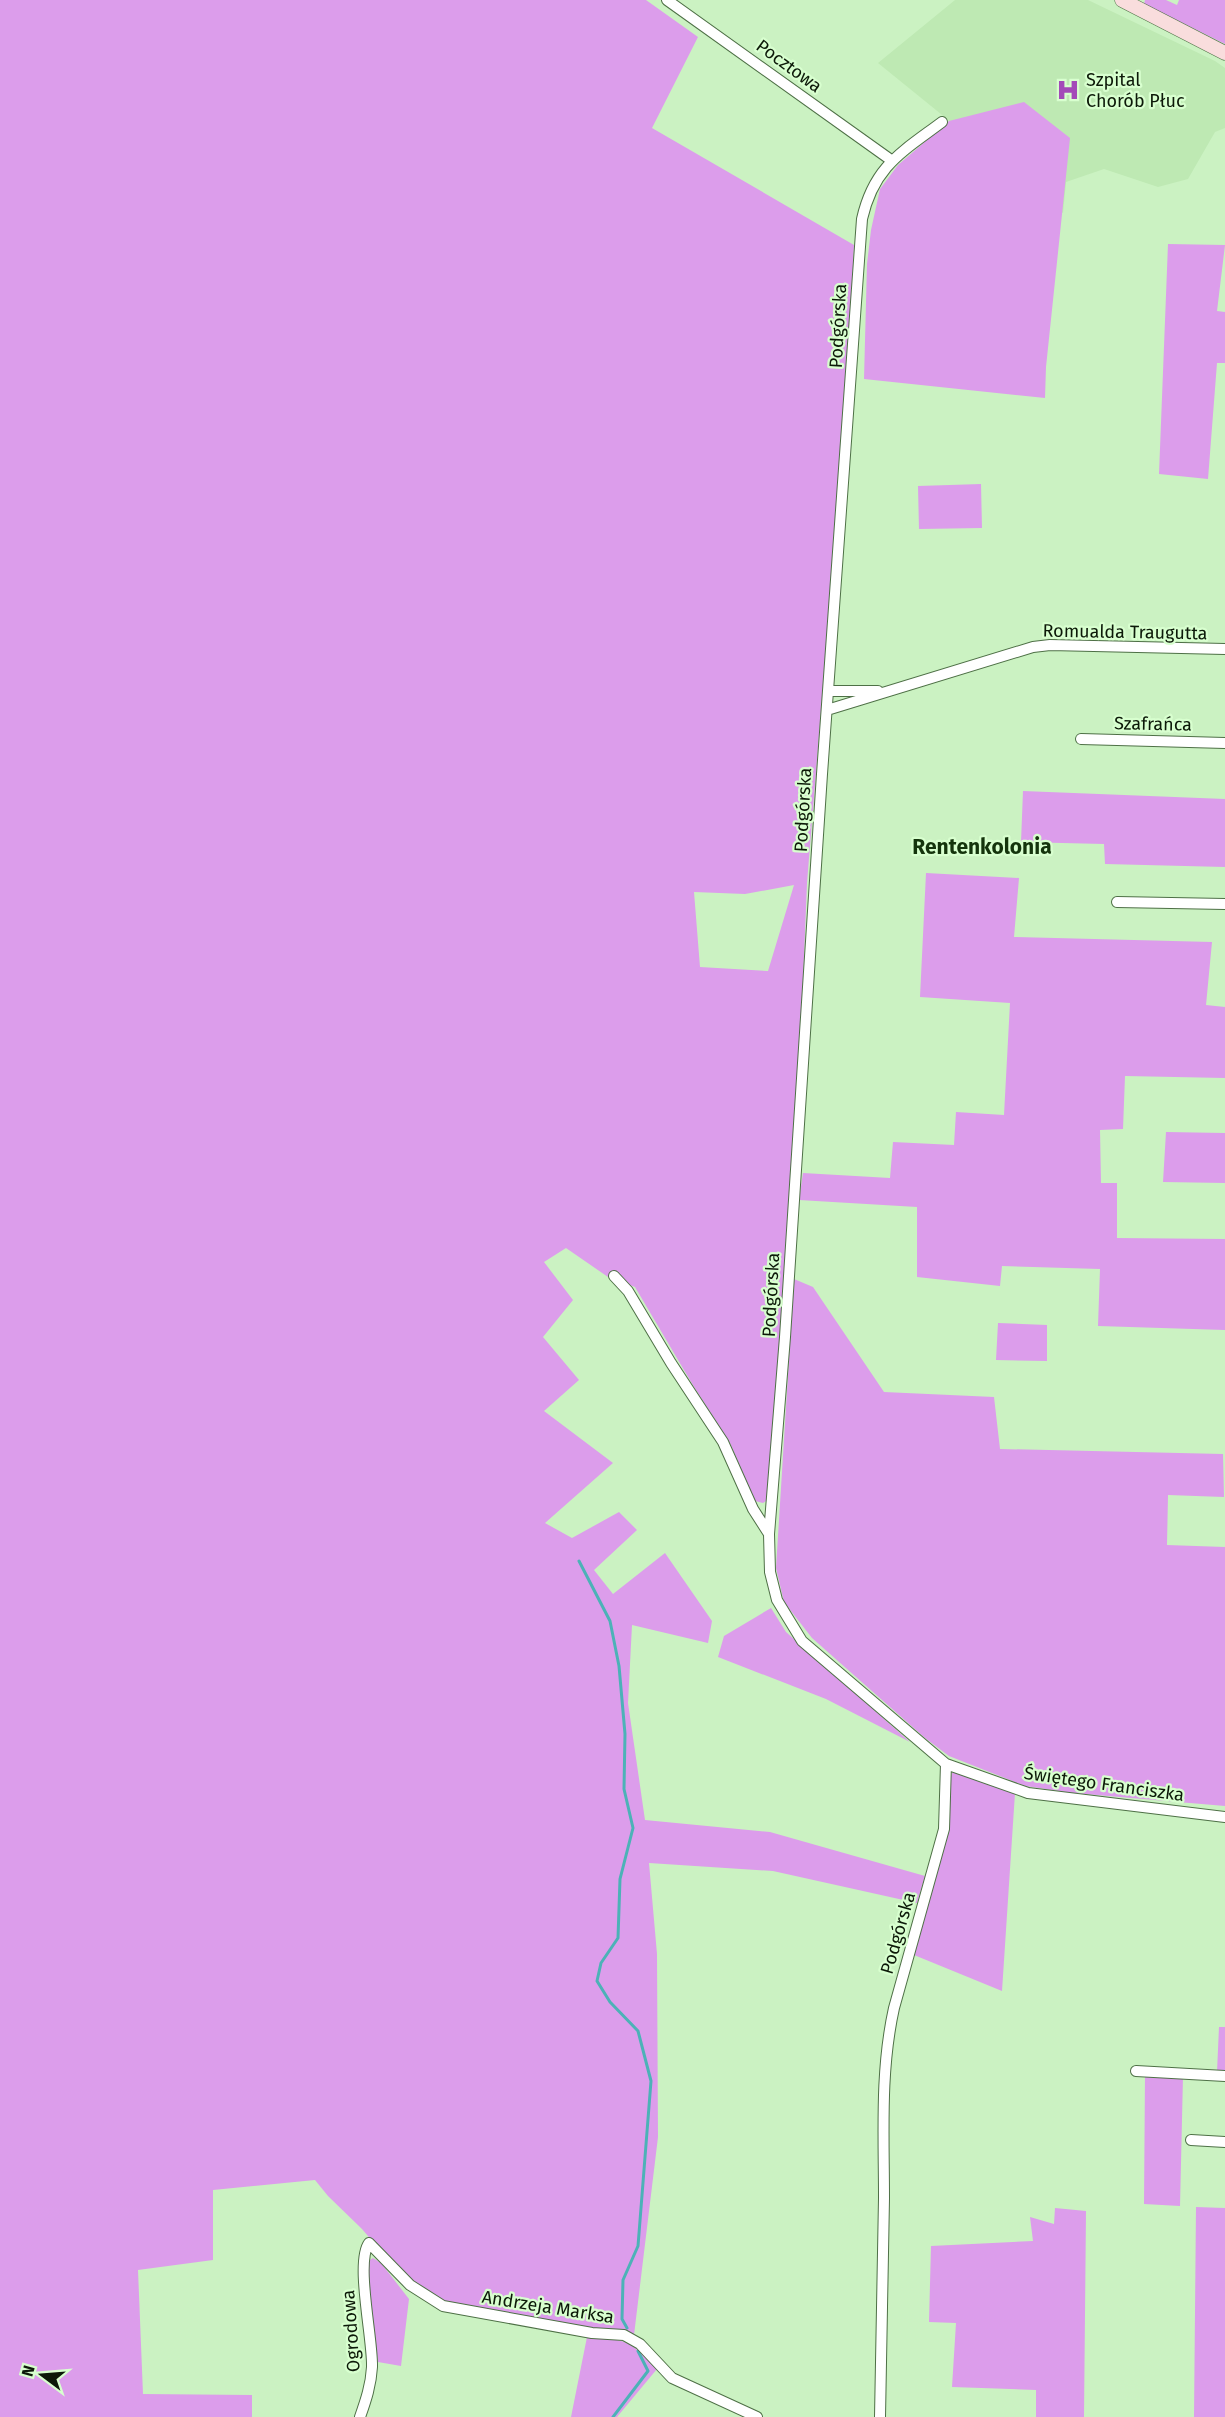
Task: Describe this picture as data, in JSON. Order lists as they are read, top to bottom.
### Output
{
  "streets": {
    "street": [
      "Pocztowa",
      "Podgórska",
      "Romualda Traugutta",
      "Szafrańca",
      "Świętego Franciszka",
      "Andrzeja Marksa",
      "Ogrodowa"
    ]
  },
  "crossings": [
    ["Pocztowa", "Podgórska"],
    ["Podgórska", "Romualda Traugutta"],
    ["Podgórska", "Świętego Franciszka"],
    ["Andrzeja Marksa", "Ogrodowa"]
  ],
  "districts": ["Rentenkolonia"],
  "places": {
    "hospital": ["Szpital Chorób Płuc"]
  },
  "north": "left"
}
